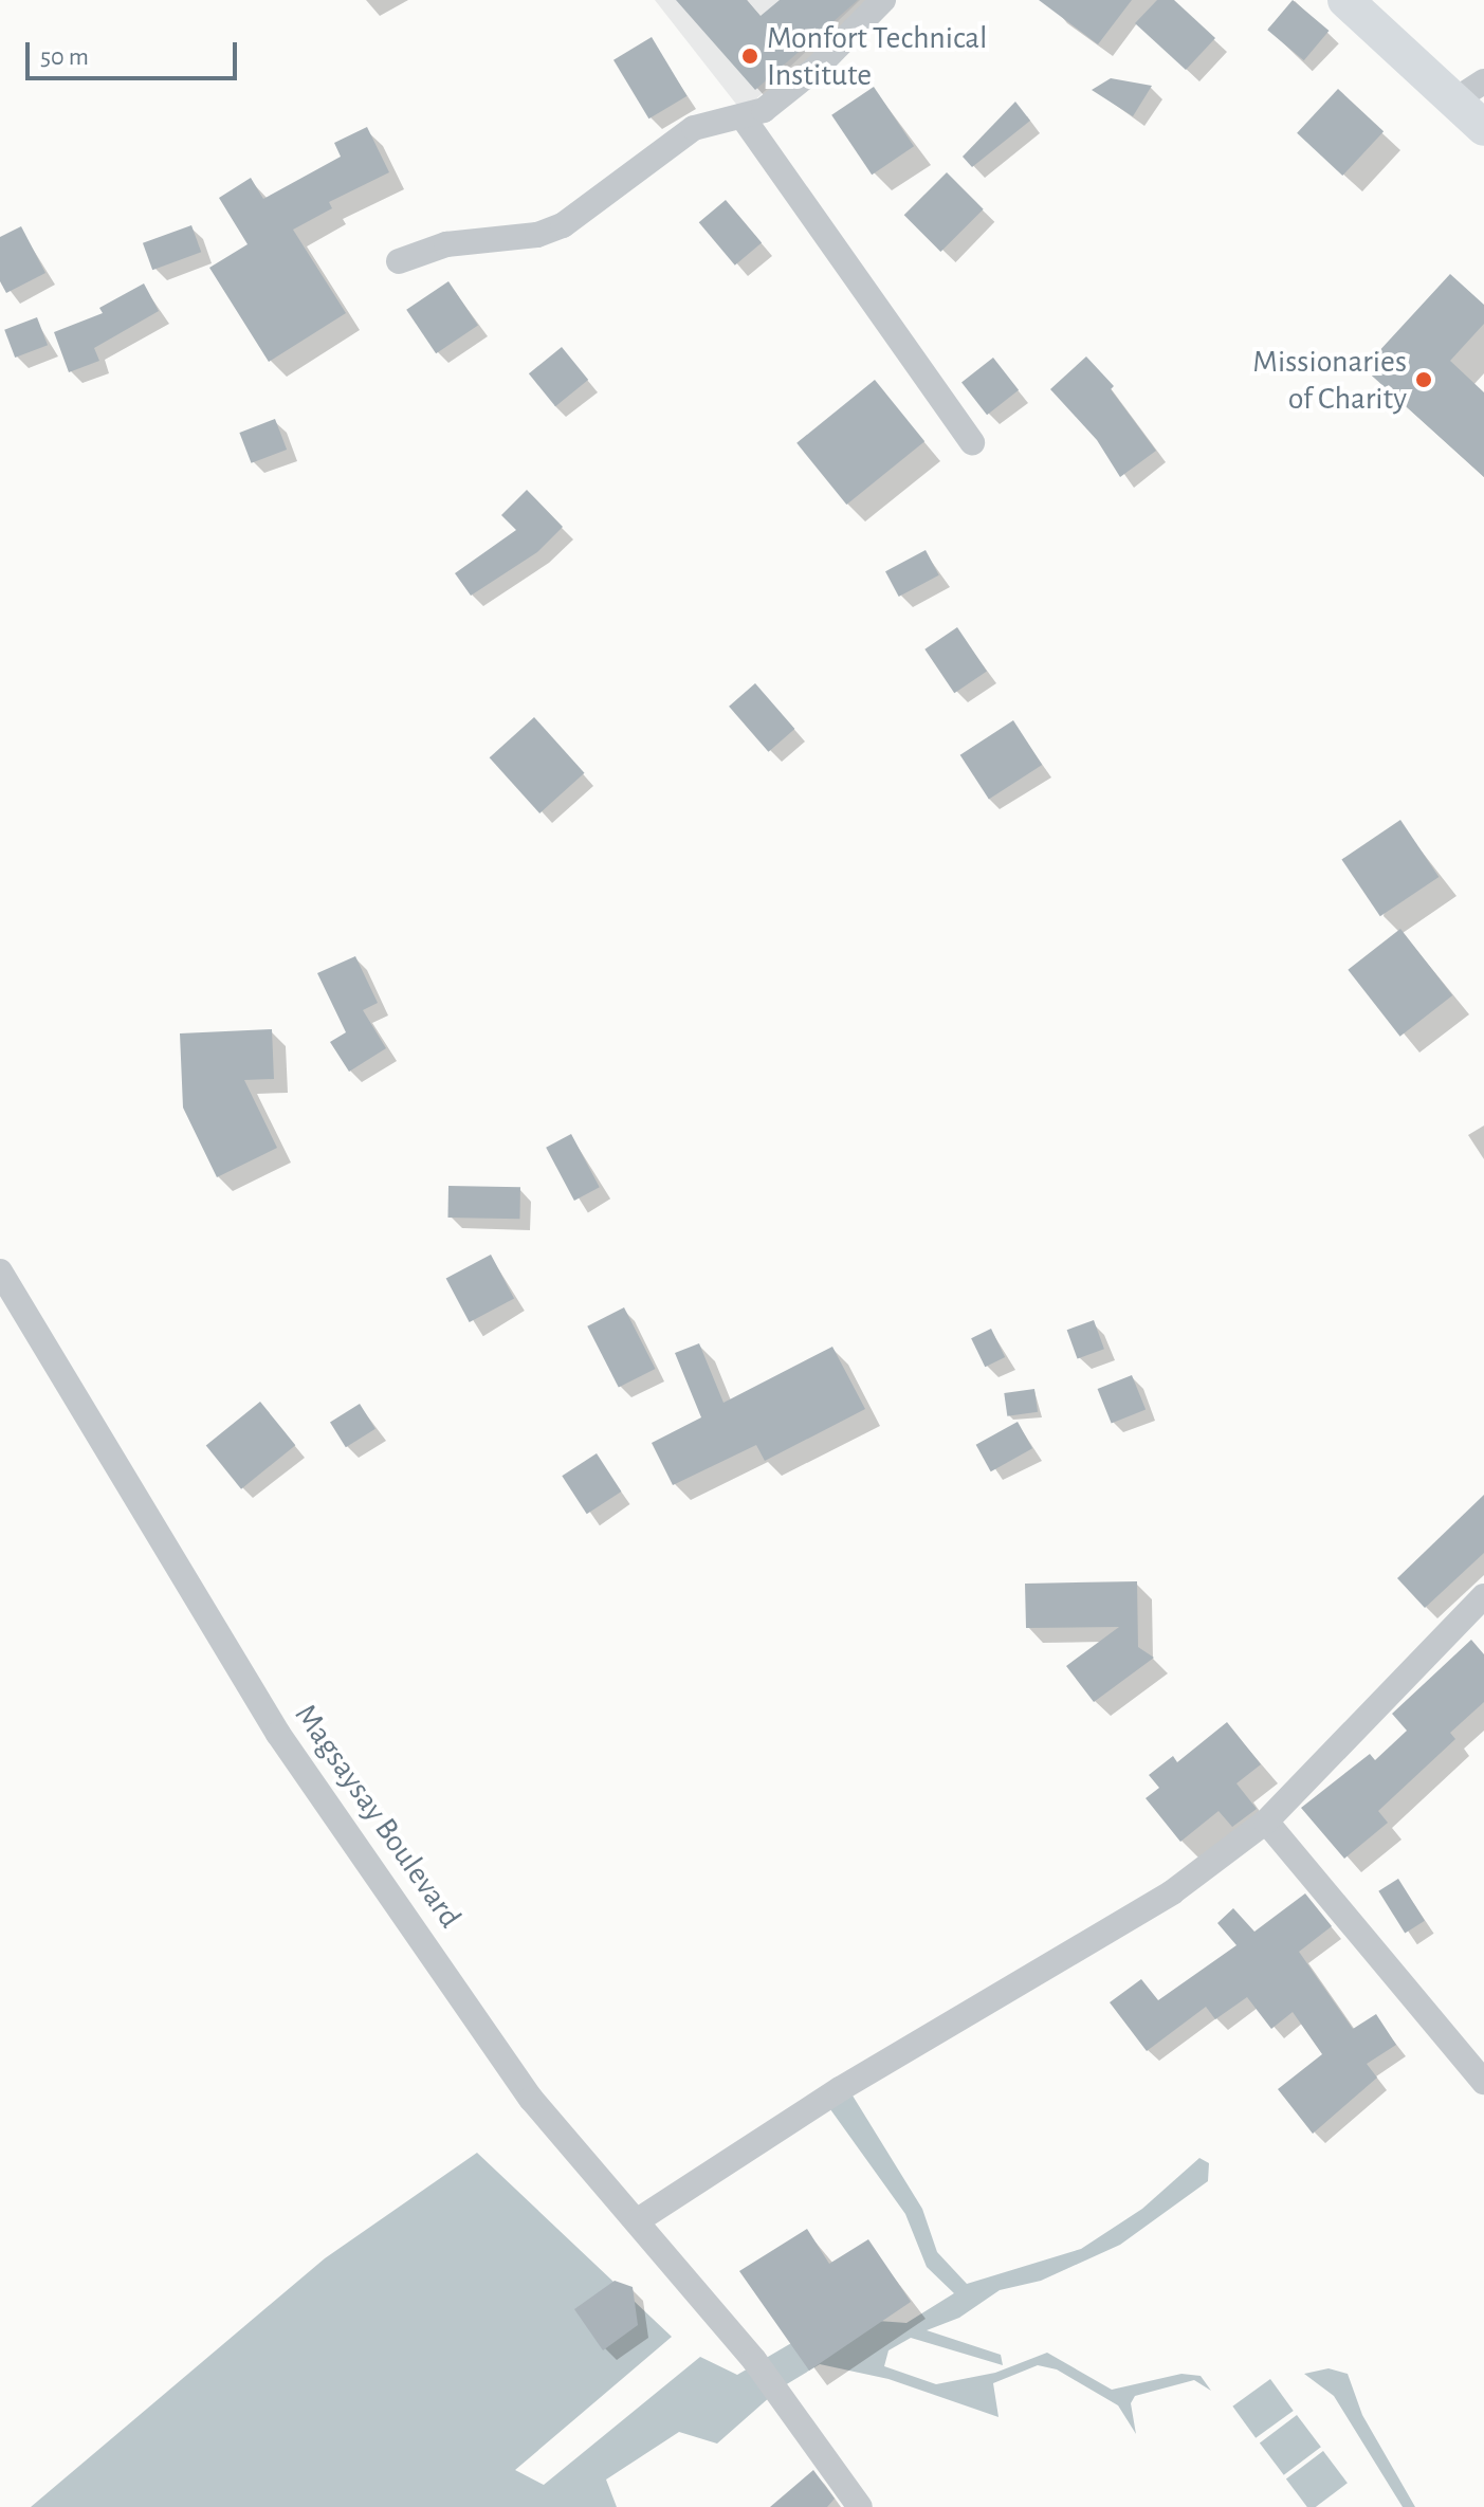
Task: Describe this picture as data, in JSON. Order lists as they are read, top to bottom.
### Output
{
  "streets": {
    "street": ["Magsaysay Boulevard"]
  },
  "places": ["Monfort Technical Institute", "Missionaries of Charity"],
  "scale_bar": "50 m"
}
